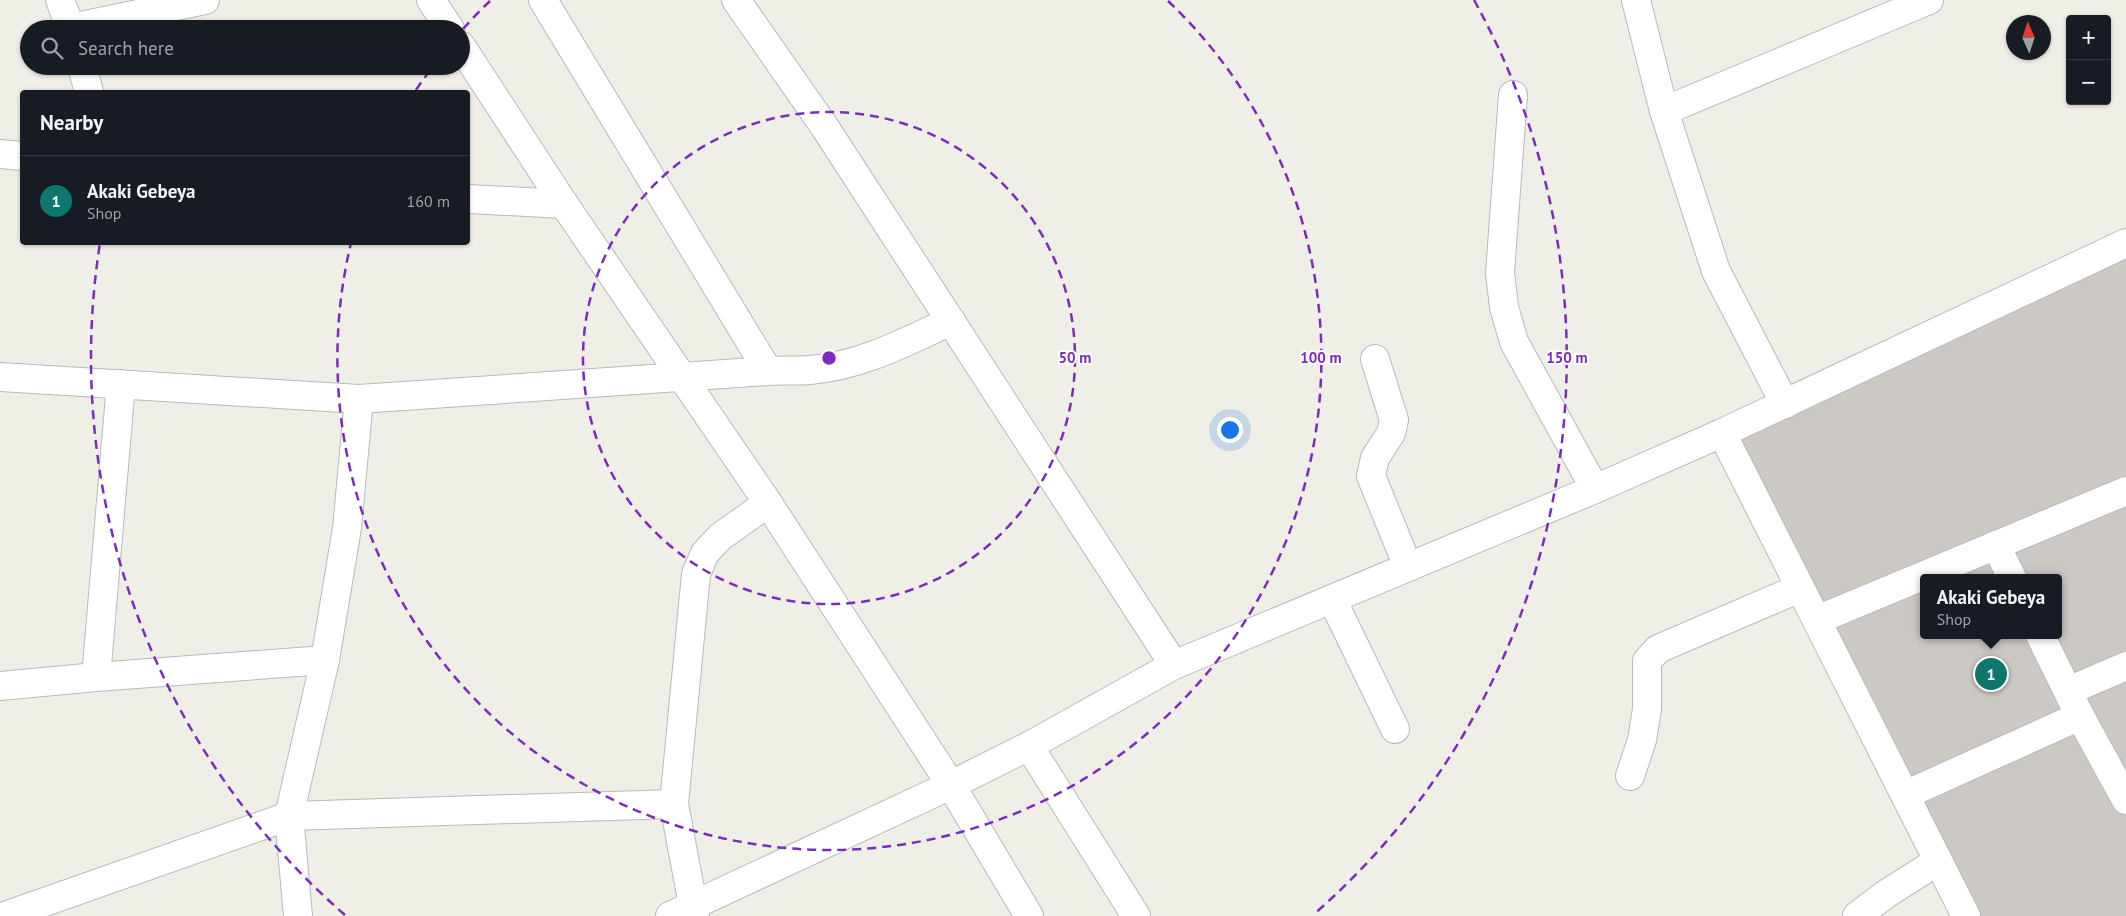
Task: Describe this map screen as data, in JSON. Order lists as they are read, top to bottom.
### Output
{
  "north": "top",
  "page": {
    "map_buttons": ["+", "−"],
    "search": "Search here",
    "heading": "Nearby",
    "list": [
      {
        "mark": "1",
        "name": "Akaki Gebeya",
        "note": "Shop",
        "value": "160 m"
      }
    ],
    "popup": ["Akaki Gebeya", "Shop"],
    "pins": "1"
  },
  "rings": ["50 m", "100 m", "150 m"]
}
